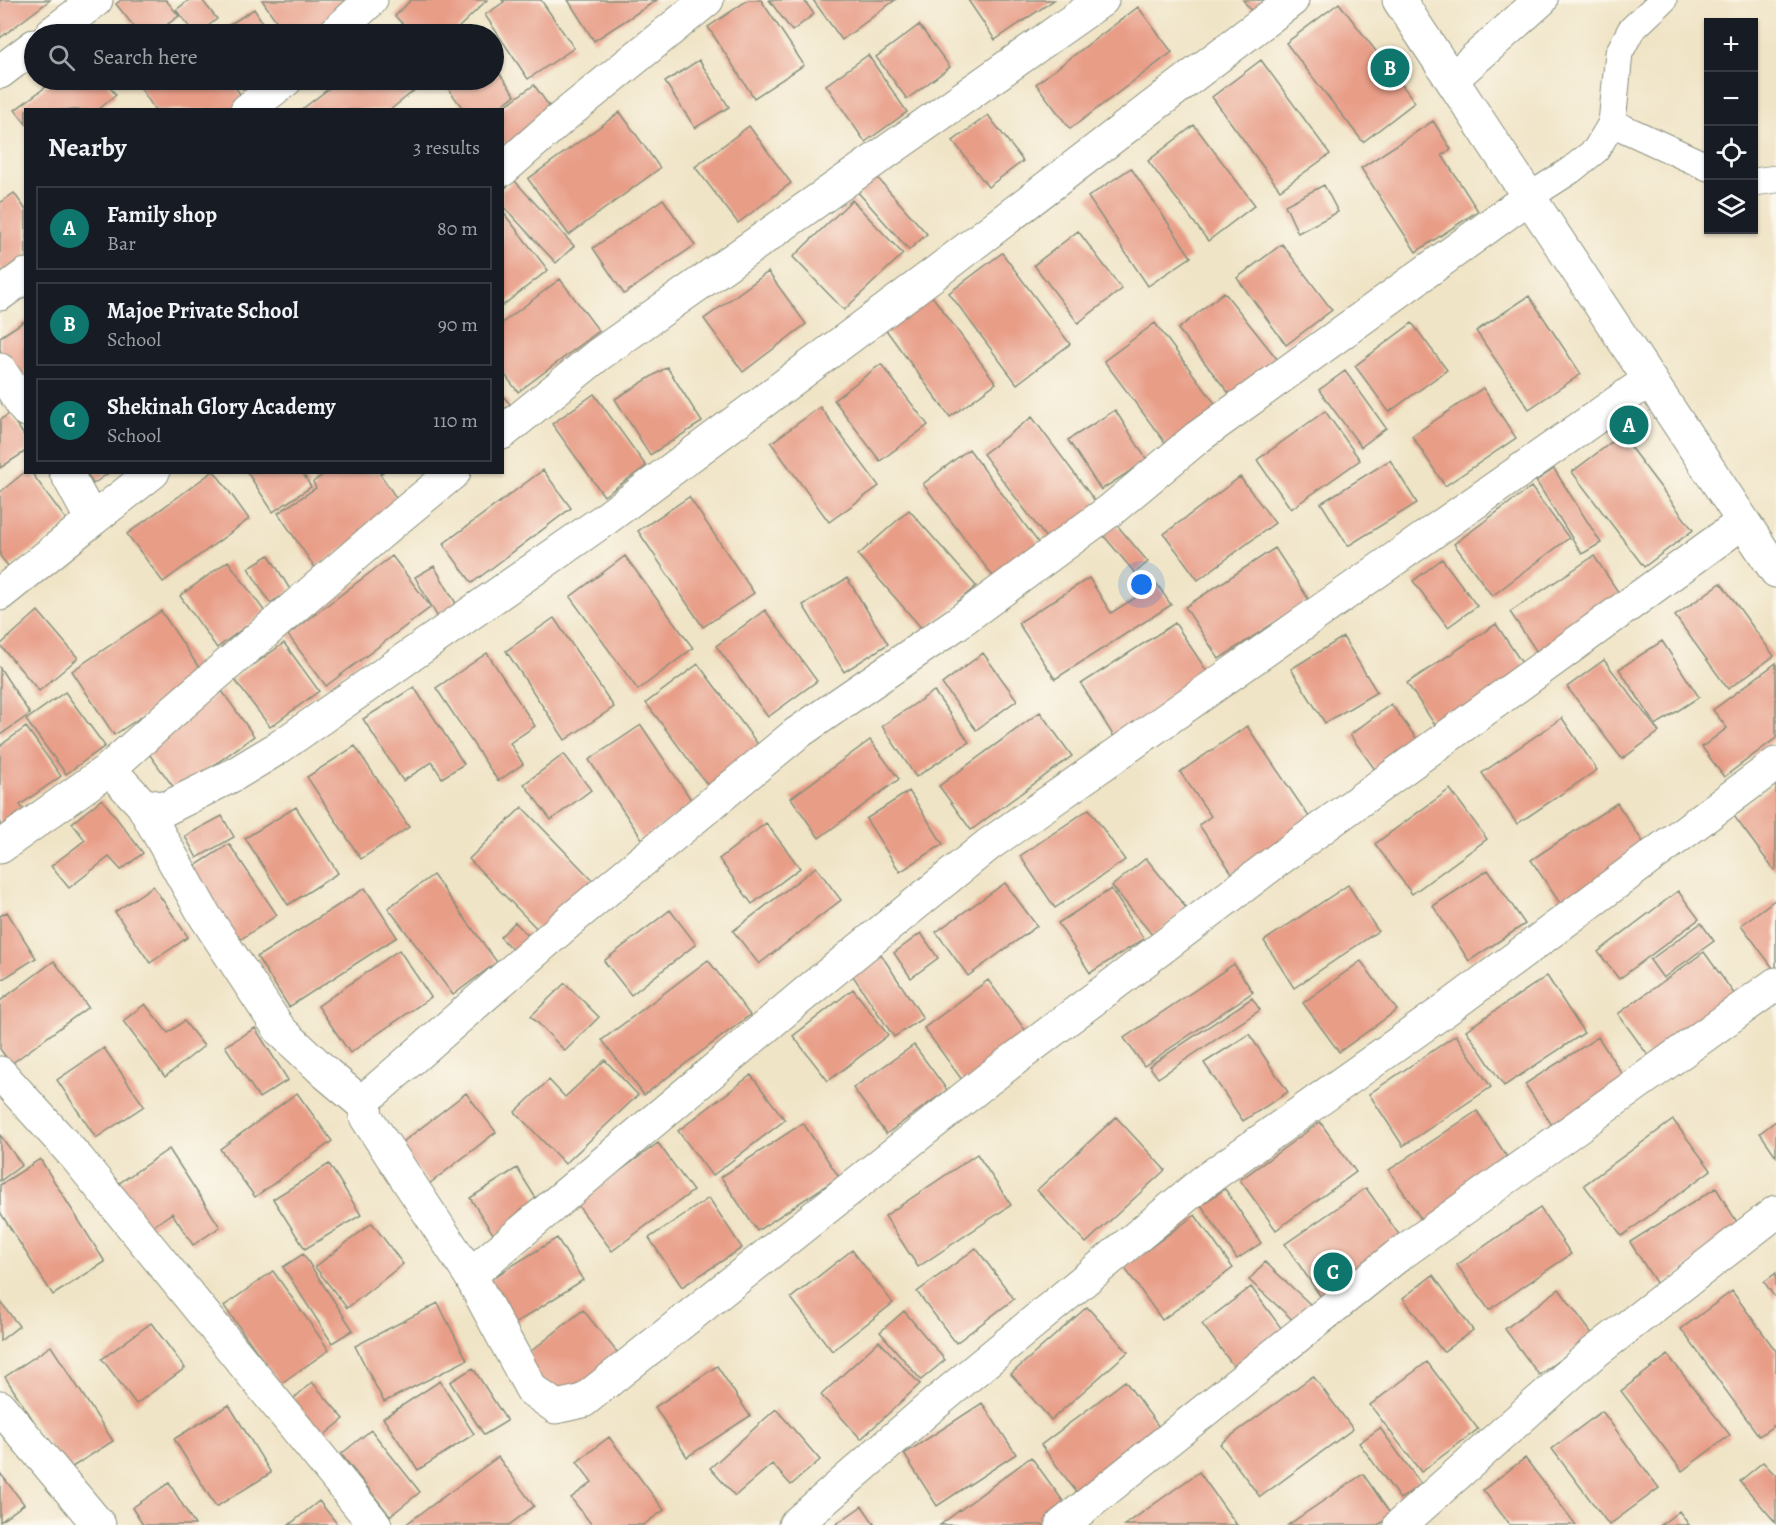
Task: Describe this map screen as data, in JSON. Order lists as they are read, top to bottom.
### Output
{
  "page": {
    "map_buttons": ["+", "−"],
    "search": "Search here",
    "pins": ["B", "A", "C"],
    "heading": ["Nearby", "3 results"],
    "list": [
      {
        "mark": "A",
        "name": "Family shop",
        "note": "Bar",
        "value": "80 m"
      },
      {
        "mark": "B",
        "name": "Majoe Private School",
        "note": "School",
        "value": "90 m"
      },
      {
        "mark": "C",
        "name": "Shekinah Glory Academy",
        "note": "School",
        "value": "110 m"
      }
    ]
  }
}
